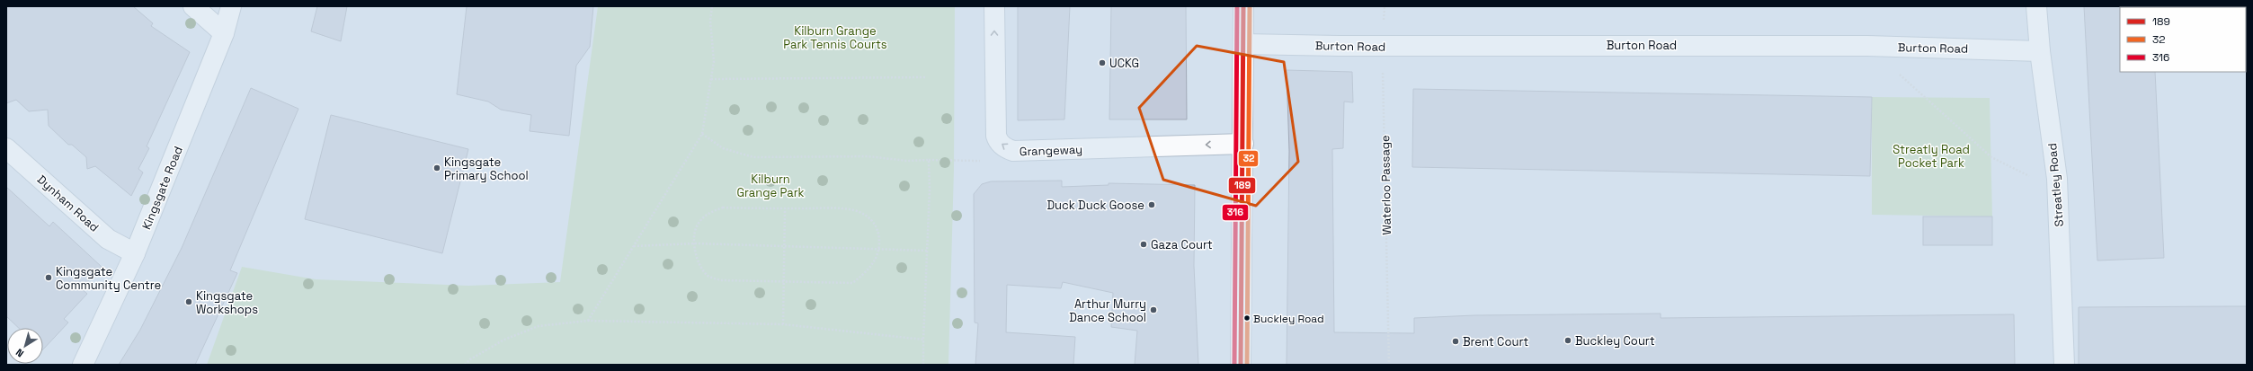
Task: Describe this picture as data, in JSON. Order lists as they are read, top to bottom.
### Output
{
  "streets": {
    "street": [
      "Burton Road",
      "Grangeway",
      "Streatley Road",
      "Kingsgate Road",
      "Dynham Road"
    ],
    "path": ["Waterloo Passage"]
  },
  "crossings": [
    ["Burton Road", "Waterloo Passage"],
    ["Burton Road", "Streatley Road"],
    ["Kingsgate Road", "Dynham Road"]
  ],
  "parks": ["Kilburn Grange Park Tennis Courts", "Streatly Road Pocket Park", "Kilburn Grange Park"],
  "places": [
    "UCKG",
    "Kingsgate Primary School",
    "Duck Duck Goose",
    "Gaza Court",
    "Kingsgate Community Centre",
    "Kingsgate Workshops",
    "Arthur Murry Dance School",
    "Buckley Road",
    "Buckley Court",
    "Brent Court"
  ],
  "lines": ["transit line 189", "transit line 32", "transit line 316"],
  "legend": ["189", "32", "316"],
  "north": "bottom left"
}
